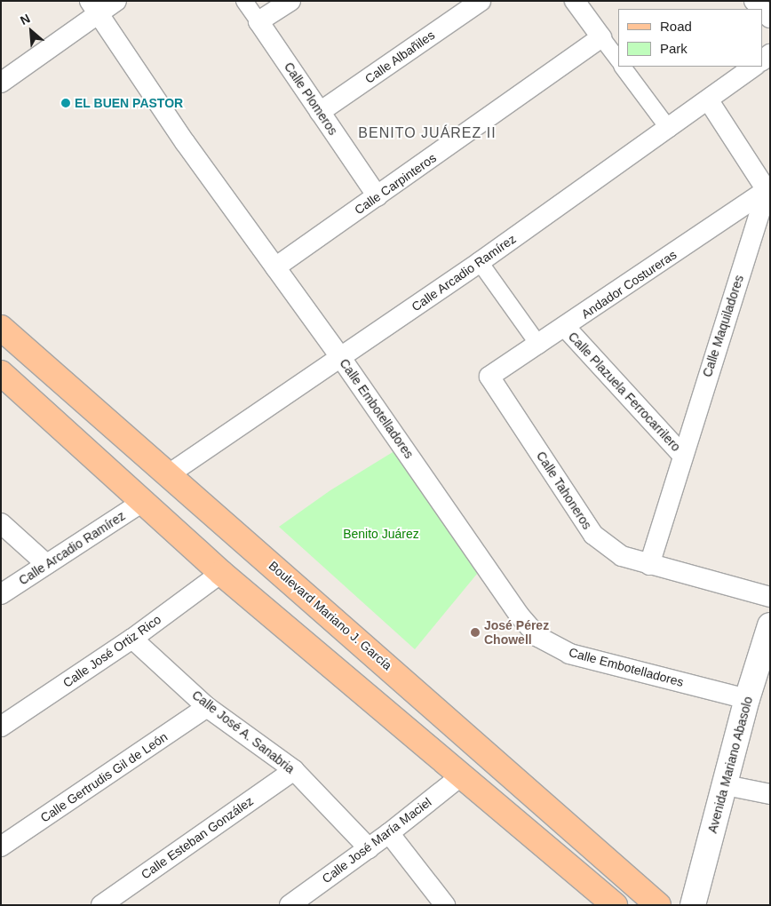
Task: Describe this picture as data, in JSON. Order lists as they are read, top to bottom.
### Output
{
  "streets": {
    "main road": ["Boulevard Mariano J. García"],
    "street": [
      "Calle Albañiles",
      "Calle Plomeros",
      "Calle Carpinteros",
      "Calle Arcadio Ramírez",
      "Andador Costureras",
      "Calle Maquiladores",
      "Calle Plazuela Ferrocarrilero",
      "Calle Embotelladores",
      "Calle Tahoneros",
      "Calle José Ortiz Rico",
      "Calle José A. Sanabria",
      "Avenida Mariano Abasolo",
      "Calle Gertrudis Gil de León",
      "Calle Esteban González",
      "Calle José María Maciel"
    ]
  },
  "crossings": [
    ["Calle Albañiles", "Calle Plomeros"],
    ["Calle Plomeros", "Calle Carpinteros"],
    ["Calle Carpinteros", "Calle Embotelladores"],
    ["Calle Arcadio Ramírez", "Calle Embotelladores"],
    ["Calle Arcadio Ramírez", "Boulevard Mariano J. García"],
    ["Andador Costureras", "Calle Maquiladores"],
    ["Andador Costureras", "Calle Plazuela Ferrocarrilero"],
    ["Andador Costureras", "Calle Tahoneros"],
    ["Calle Maquiladores", "Calle Plazuela Ferrocarrilero"],
    ["Calle Maquiladores", "Calle Tahoneros"],
    ["Calle Embotelladores", "Avenida Mariano Abasolo"],
    ["Calle José Ortiz Rico", "Calle José A. Sanabria"],
    ["Calle José A. Sanabria", "Calle Gertrudis Gil de León"],
    ["Calle José A. Sanabria", "Calle Esteban González"],
    ["Calle José A. Sanabria", "Calle José María Maciel"]
  ],
  "districts": ["BENITO JUÁREZ II"],
  "parks": ["Benito Juárez"],
  "places": ["EL BUEN PASTOR", "José Pérez Chowell"],
  "legend": ["Road", "Park"],
  "north": "top left"
}
